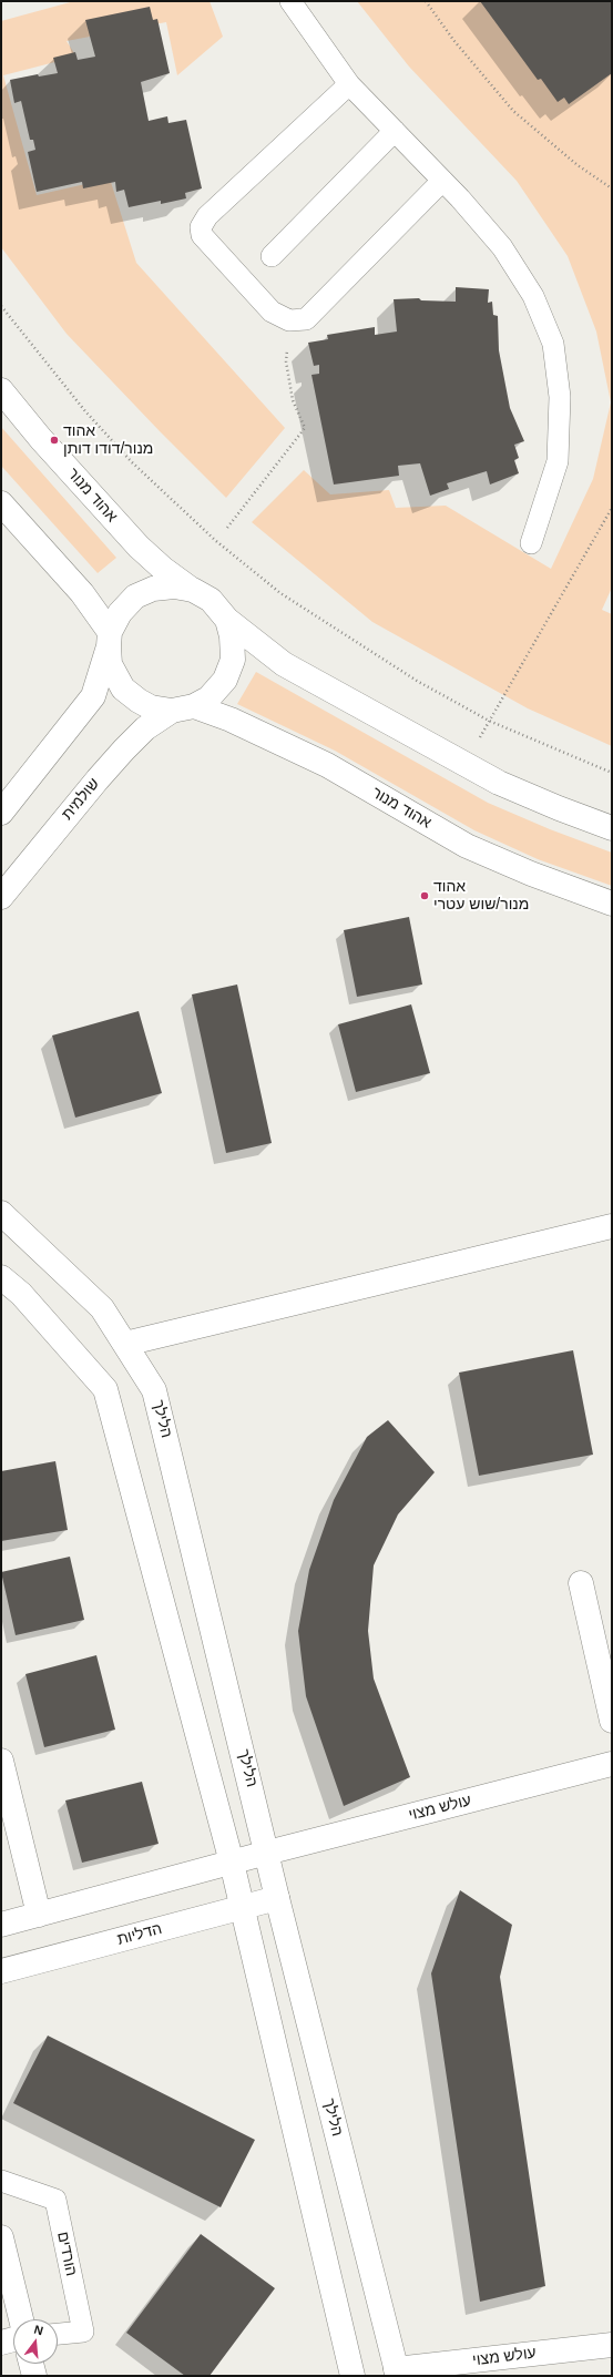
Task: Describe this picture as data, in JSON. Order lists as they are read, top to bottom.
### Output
{
  "streets": {
    "street": [
      "אהוד מנור",
      "שולמית",
      "הלילך",
      "עולש מצוי",
      "הדליות"
    ],
    "lane": ["הורדים"]
  },
  "crossings": [
    ["אהוד מנור", "שולמית"],
    ["הלילך", "עולש מצוי"],
    ["הלילך", "הדליות"]
  ],
  "places": ["אהוד מנור/דודו דותן", "אהוד מנור/שוש עטרי"],
  "north": "top"
}
